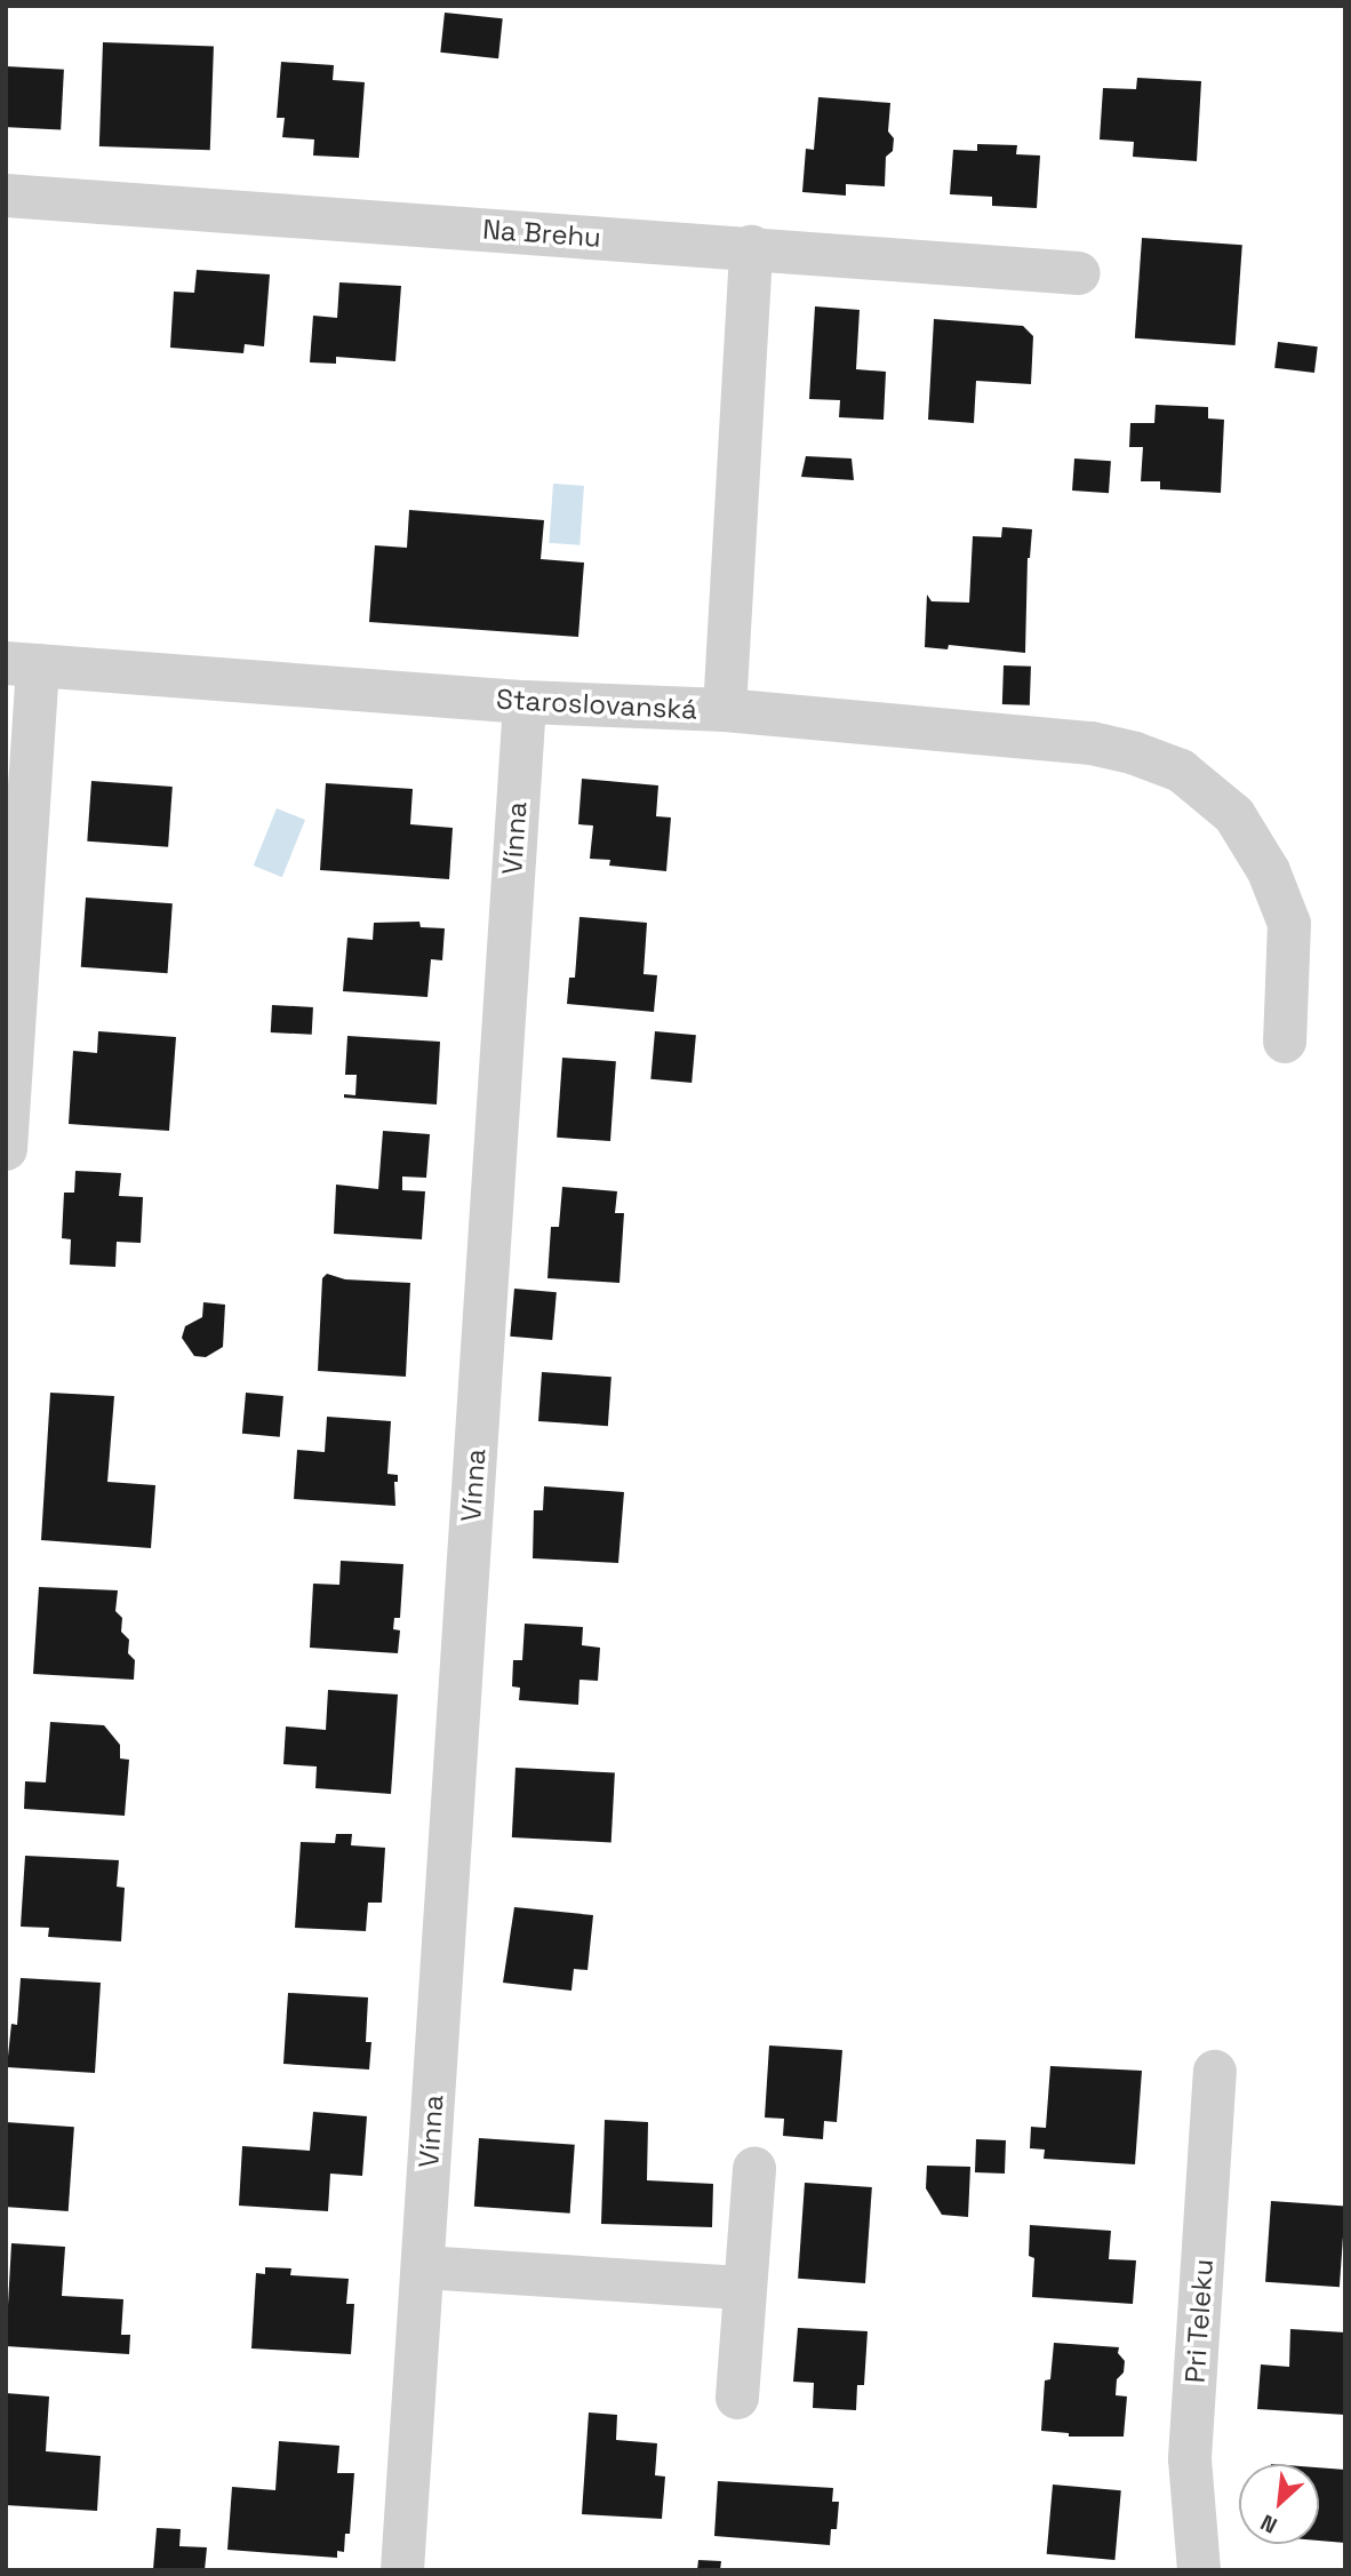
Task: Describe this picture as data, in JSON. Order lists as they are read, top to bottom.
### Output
{
  "streets": {
    "street": [
      "Na Brehu",
      "Staroslovanská",
      "Vínna",
      "Pri Teleku"
    ]
  },
  "crossings": [
    ["Na Brehu", "Staroslovanská"],
    ["Staroslovanská", "Vínna"]
  ],
  "north": "bottom left"
}
